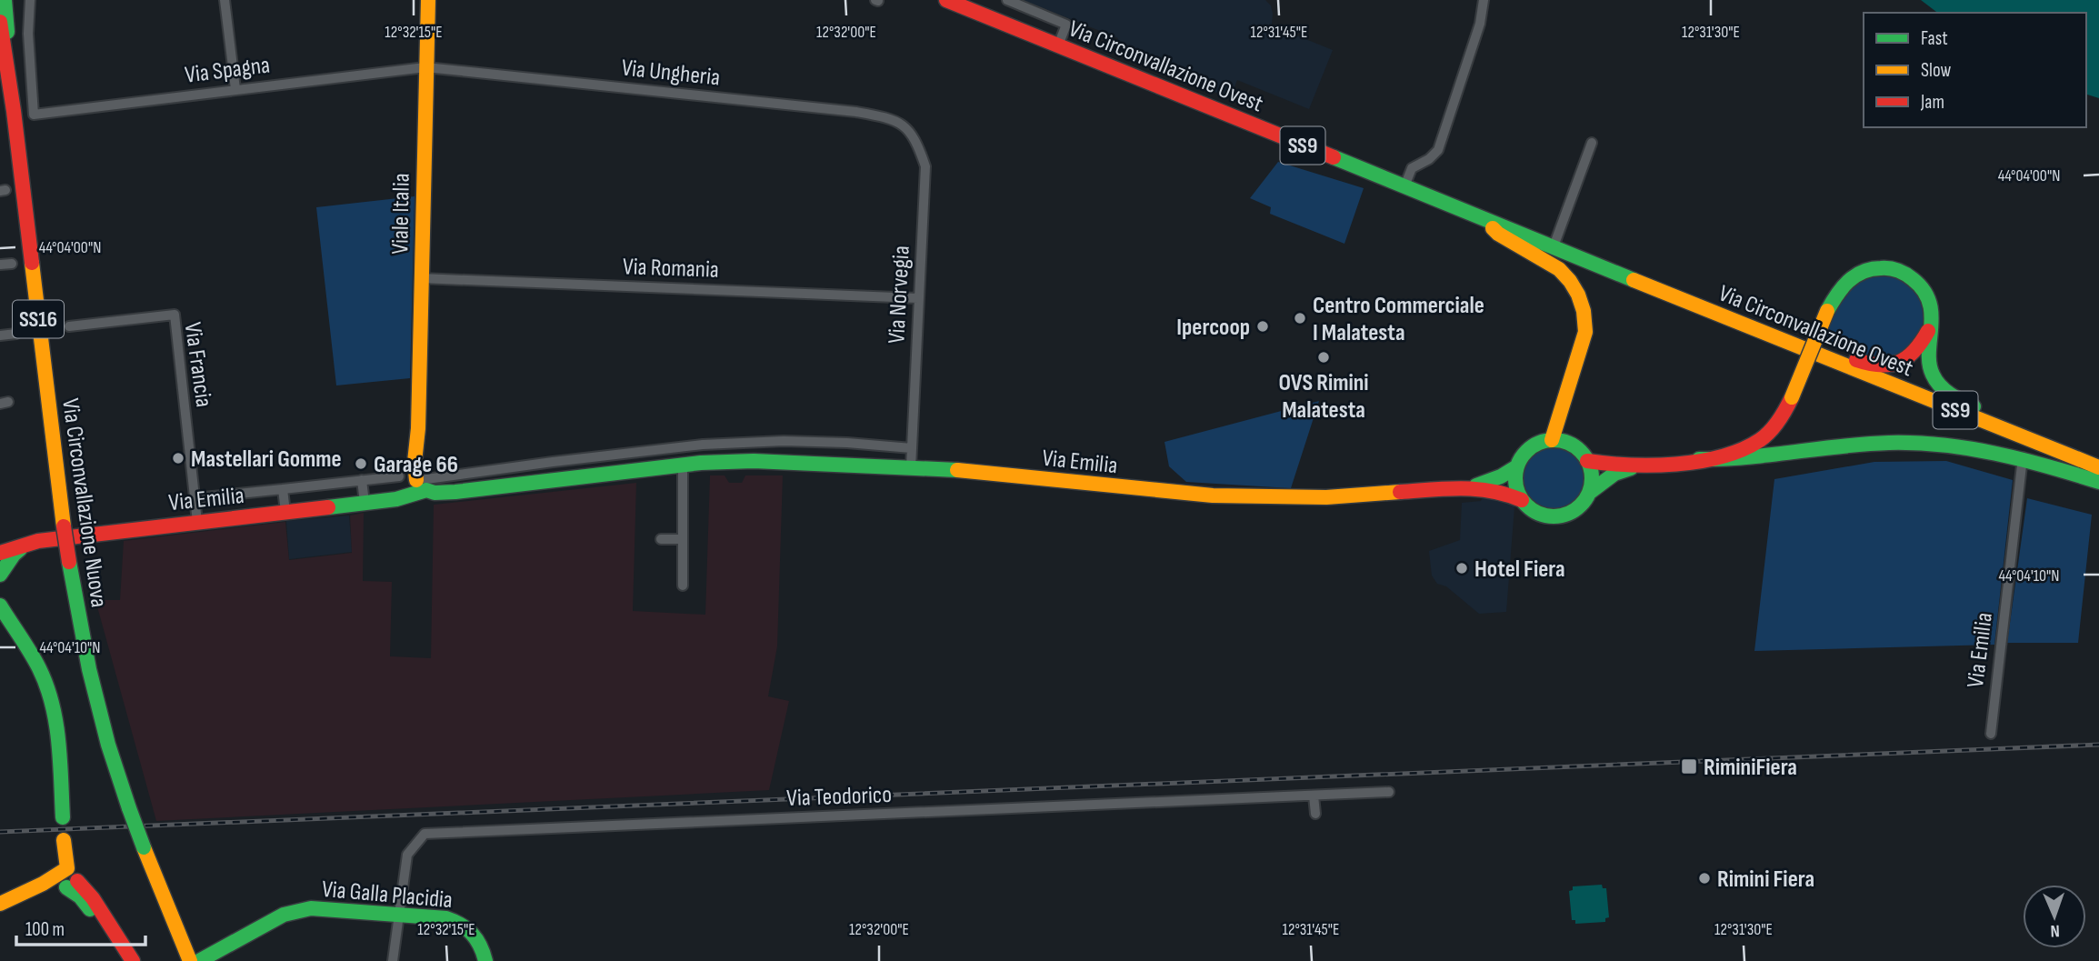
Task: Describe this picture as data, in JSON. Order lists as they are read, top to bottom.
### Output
{
  "streets": {
    "main road": [
      "Via Circonvallazione Ovest",
      "SS9",
      "Viale Italia",
      "SS16",
      "Via Emilia",
      "Via Circonvallazione Nuova",
      "Via Galla Placidia"
    ],
    "street": [
      "Via Spagna",
      "Via Ungheria",
      "Via Romania",
      "Via Norvegia",
      "Via Francia",
      "Via Teodorico"
    ]
  },
  "crossings": [
    ["Via Spagna", "Via Ungheria"],
    ["Via Spagna", "Viale Italia"],
    ["Via Ungheria", "Viale Italia"],
    ["Via Ungheria", "Via Norvegia"],
    ["Viale Italia", "Via Romania"],
    ["Viale Italia", "Via Emilia"],
    ["Via Romania", "Via Norvegia"],
    ["Via Norvegia", "Via Emilia"],
    ["Via Francia", "Via Emilia"],
    ["Via Circonvallazione Nuova", "Via Galla Placidia"],
    ["Via Teodorico", "Via Galla Placidia"]
  ],
  "places": {
    "other": [
      "Centro Commerciale I Malatesta",
      "Ipercoop",
      "OVS Rimini Malatesta",
      "Mastellari Gomme",
      "Garage 66",
      "Hotel Fiera",
      "Rimini Fiera"
    ],
    "transit": ["RiminiFiera"]
  },
  "legend": ["Fast", "Slow", "Jam"],
  "scale_bar": "100 m",
  "north": "bottom",
  "coordinates": [
    "12°32'15\"E",
    "12°32'00\"E",
    "12°31'45\"E",
    "12°31'30\"E",
    "44°04'00\"N",
    "44°04'10\"N"
  ]
}
